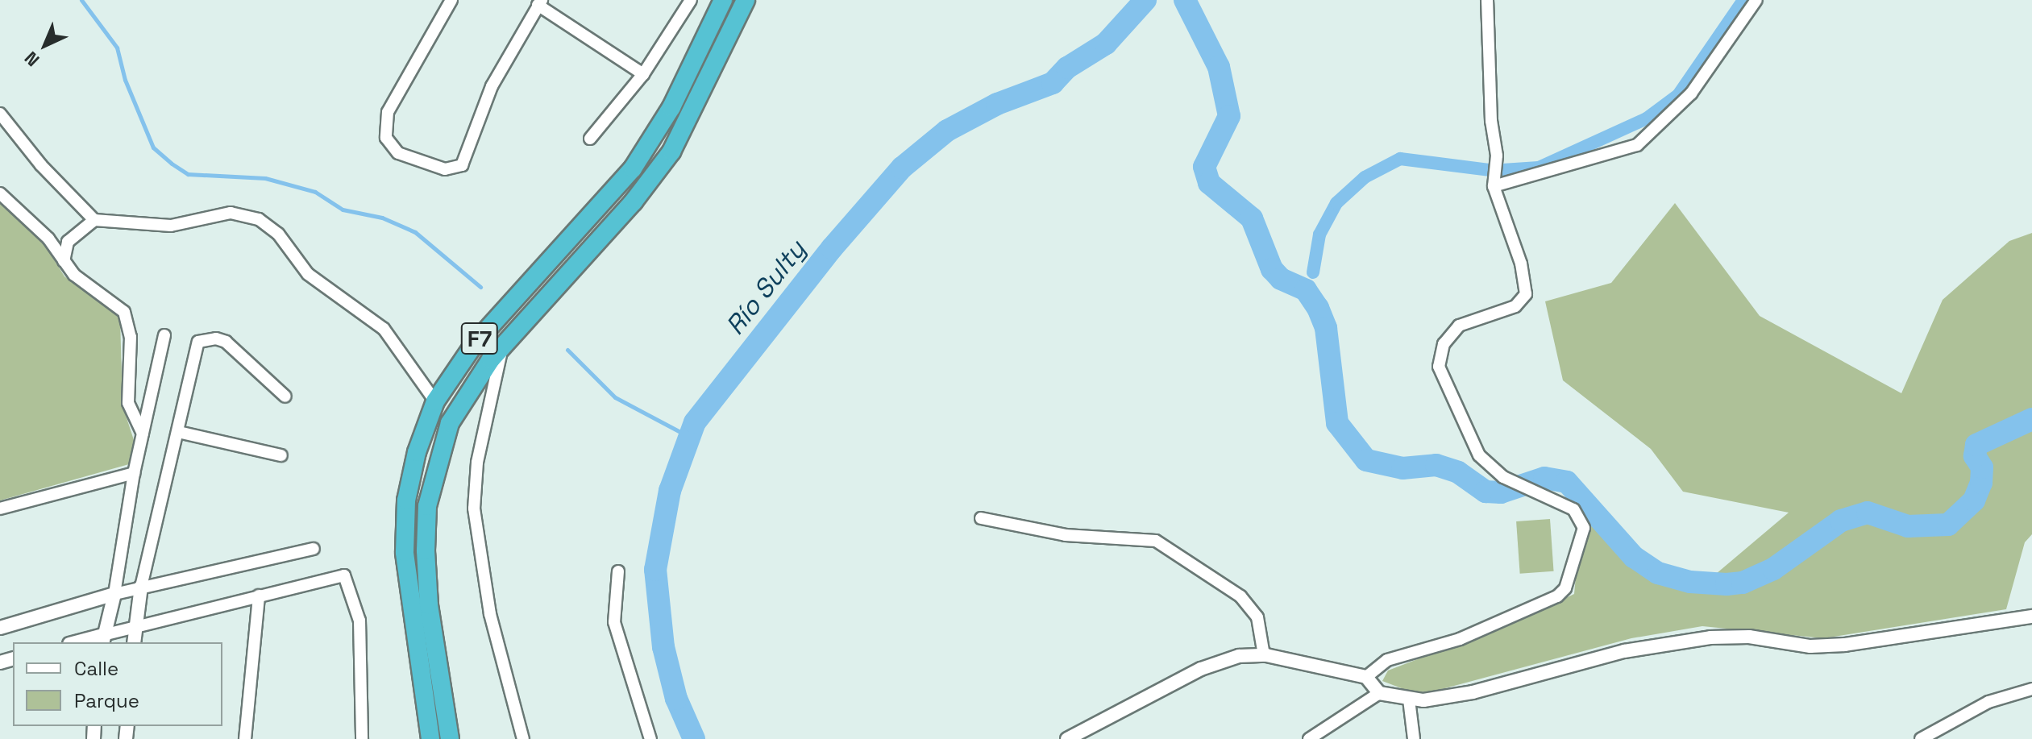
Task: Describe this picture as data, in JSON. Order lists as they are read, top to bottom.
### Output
{
  "streets": {
    "highway": ["F7"]
  },
  "water": ["Río Sulty"],
  "legend": ["Calle", "Parque"],
  "north": "bottom left"
}
